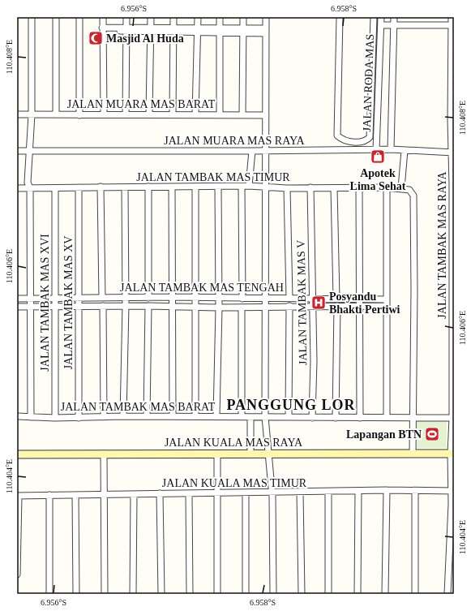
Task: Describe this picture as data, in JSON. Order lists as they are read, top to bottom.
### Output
{
  "streets": {
    "street": [
      "JALAN RODA MAS",
      "JALAN MUARA MAS BARAT",
      "JALAN MUARA MAS RAYA",
      "JALAN TAMBAK MAS TIMUR",
      "JALAN TAMBAK MAS RAYA",
      "JALAN TAMBAK MAS TENGAH",
      "JALAN TAMBAK MAS XVI",
      "JALAN TAMBAK MAS XV",
      "JALAN TAMBAK MAS V",
      "JALAN TAMBAK MAS BARAT",
      "JALAN KUALA MAS RAYA",
      "JALAN KUALA MAS TIMUR"
    ]
  },
  "crossings": [
    ["JALAN RODA MAS", "JALAN MUARA MAS RAYA"],
    ["JALAN MUARA MAS RAYA", "JALAN TAMBAK MAS RAYA"],
    ["JALAN TAMBAK MAS TIMUR", "JALAN TAMBAK MAS XVI"],
    ["JALAN TAMBAK MAS TIMUR", "JALAN TAMBAK MAS XV"],
    ["JALAN TAMBAK MAS TIMUR", "JALAN TAMBAK MAS V"],
    ["JALAN TAMBAK MAS TIMUR", "JALAN TAMBAK MAS BARAT"],
    ["JALAN TAMBAK MAS RAYA", "JALAN TAMBAK MAS BARAT"],
    ["JALAN TAMBAK MAS RAYA", "JALAN KUALA MAS RAYA"],
    ["JALAN TAMBAK MAS RAYA", "JALAN KUALA MAS TIMUR"],
    ["JALAN TAMBAK MAS TENGAH", "JALAN TAMBAK MAS XVI"],
    ["JALAN TAMBAK MAS TENGAH", "JALAN TAMBAK MAS XV"],
    ["JALAN TAMBAK MAS TENGAH", "JALAN TAMBAK MAS V"],
    ["JALAN TAMBAK MAS XVI", "JALAN TAMBAK MAS BARAT"],
    ["JALAN TAMBAK MAS XV", "JALAN TAMBAK MAS BARAT"],
    ["JALAN TAMBAK MAS V", "JALAN TAMBAK MAS BARAT"]
  ],
  "districts": ["PANGGUNG LOR"],
  "places": {
    "mosque": ["Masjid Al Huda"],
    "shop": ["Apotek Lima Sehat"],
    "hospital": ["Posyandu Bhakti Pertiwi"],
    "sports": ["Lapangan BTN"]
  },
  "coordinates": [
    "6.956°S",
    "6.958°S",
    "110.408°E",
    "110.406°E",
    "110.404°E"
  ]
}
